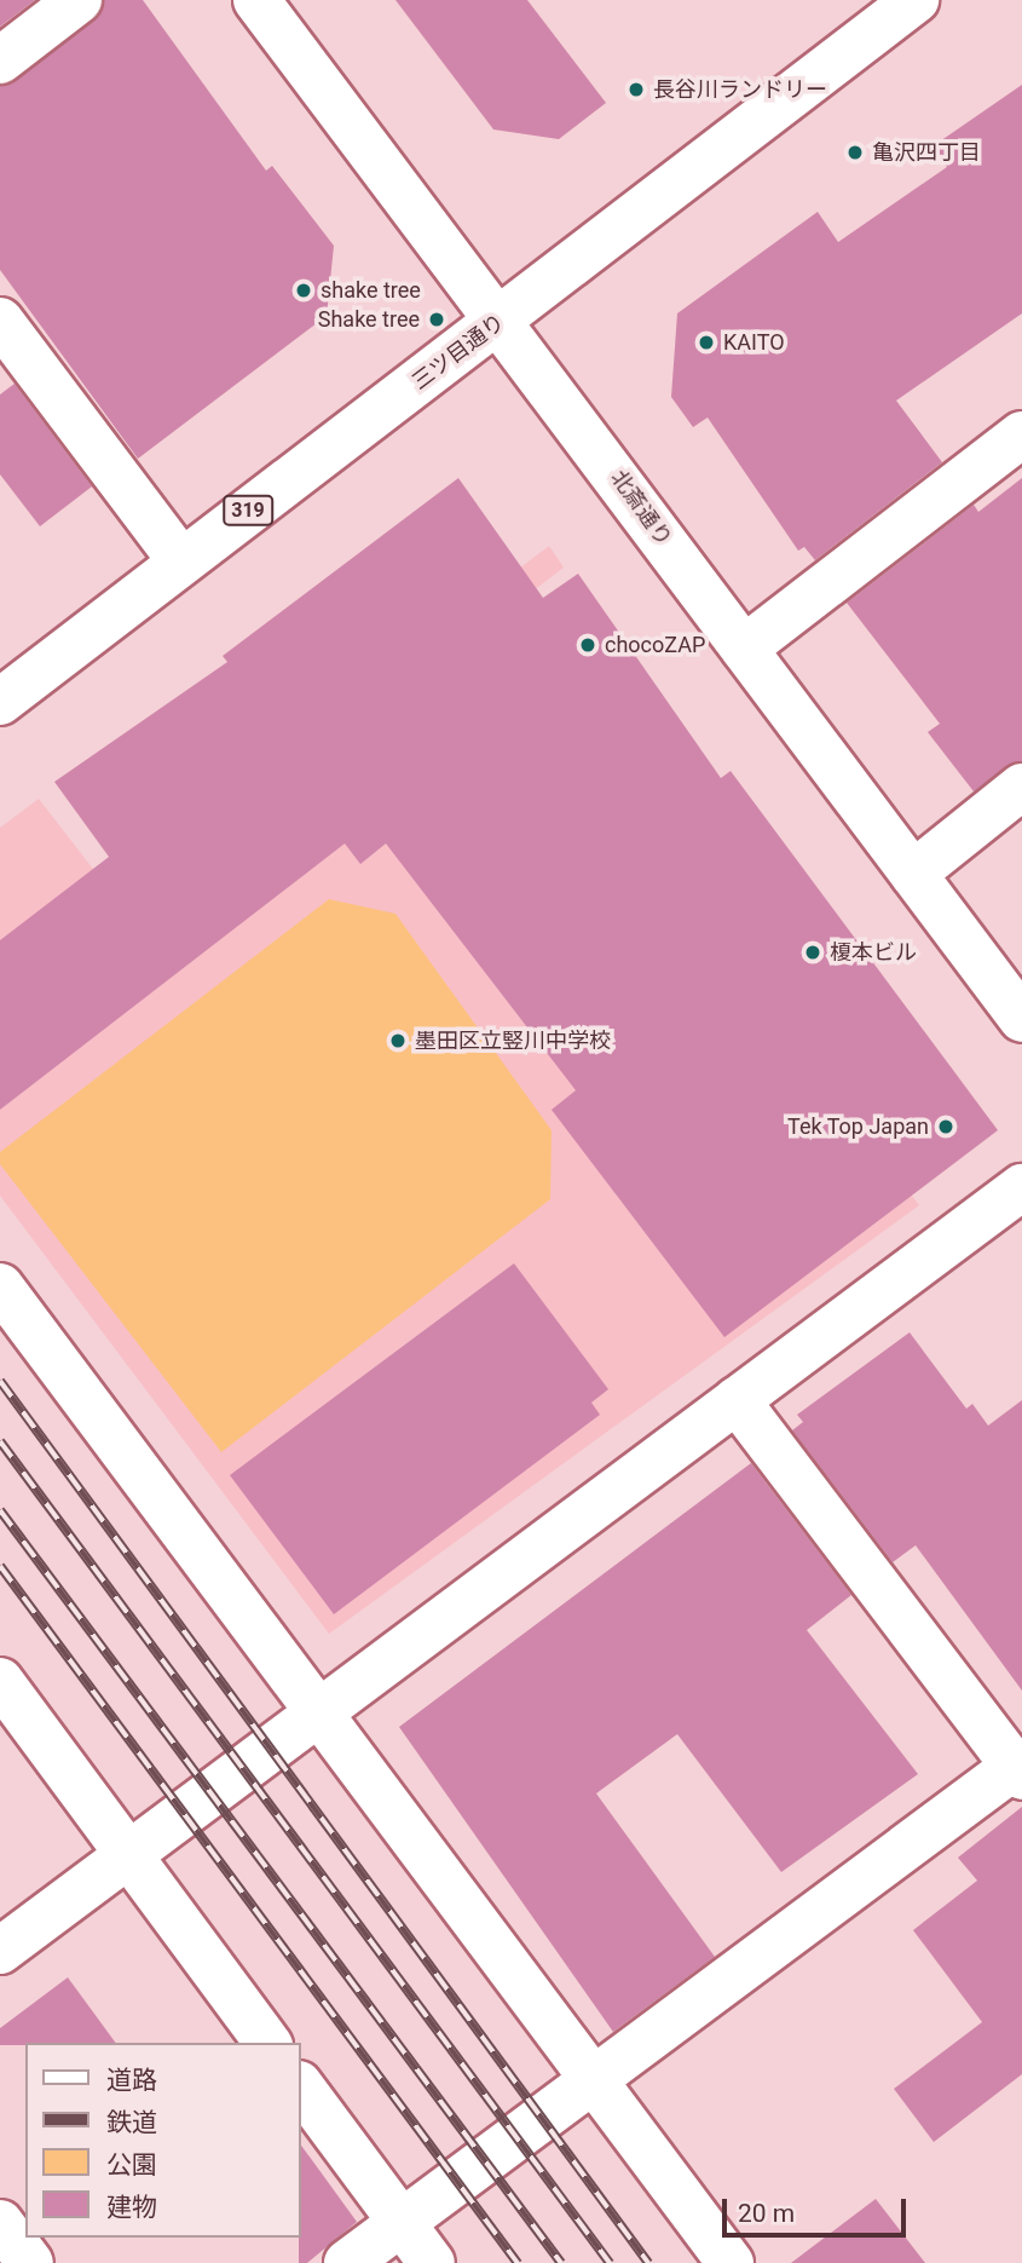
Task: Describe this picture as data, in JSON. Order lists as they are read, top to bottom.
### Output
{
  "streets": {
    "street": ["三ツ目通り", "北斎通り", "319"]
  },
  "crossings": [
    ["三ツ目通り", "北斎通り"]
  ],
  "places": [
    "長谷川ランドリー",
    "亀沢四丁目",
    "shake tree",
    "Shake tree",
    "KAITO",
    "chocoZAP",
    "榎本ビル",
    "墨田区立竪川中学校",
    "Tek Top Japan"
  ],
  "legend": [
    "道路",
    "鉄道",
    "公園",
    "建物"
  ],
  "scale_bar": "20 m"
}
